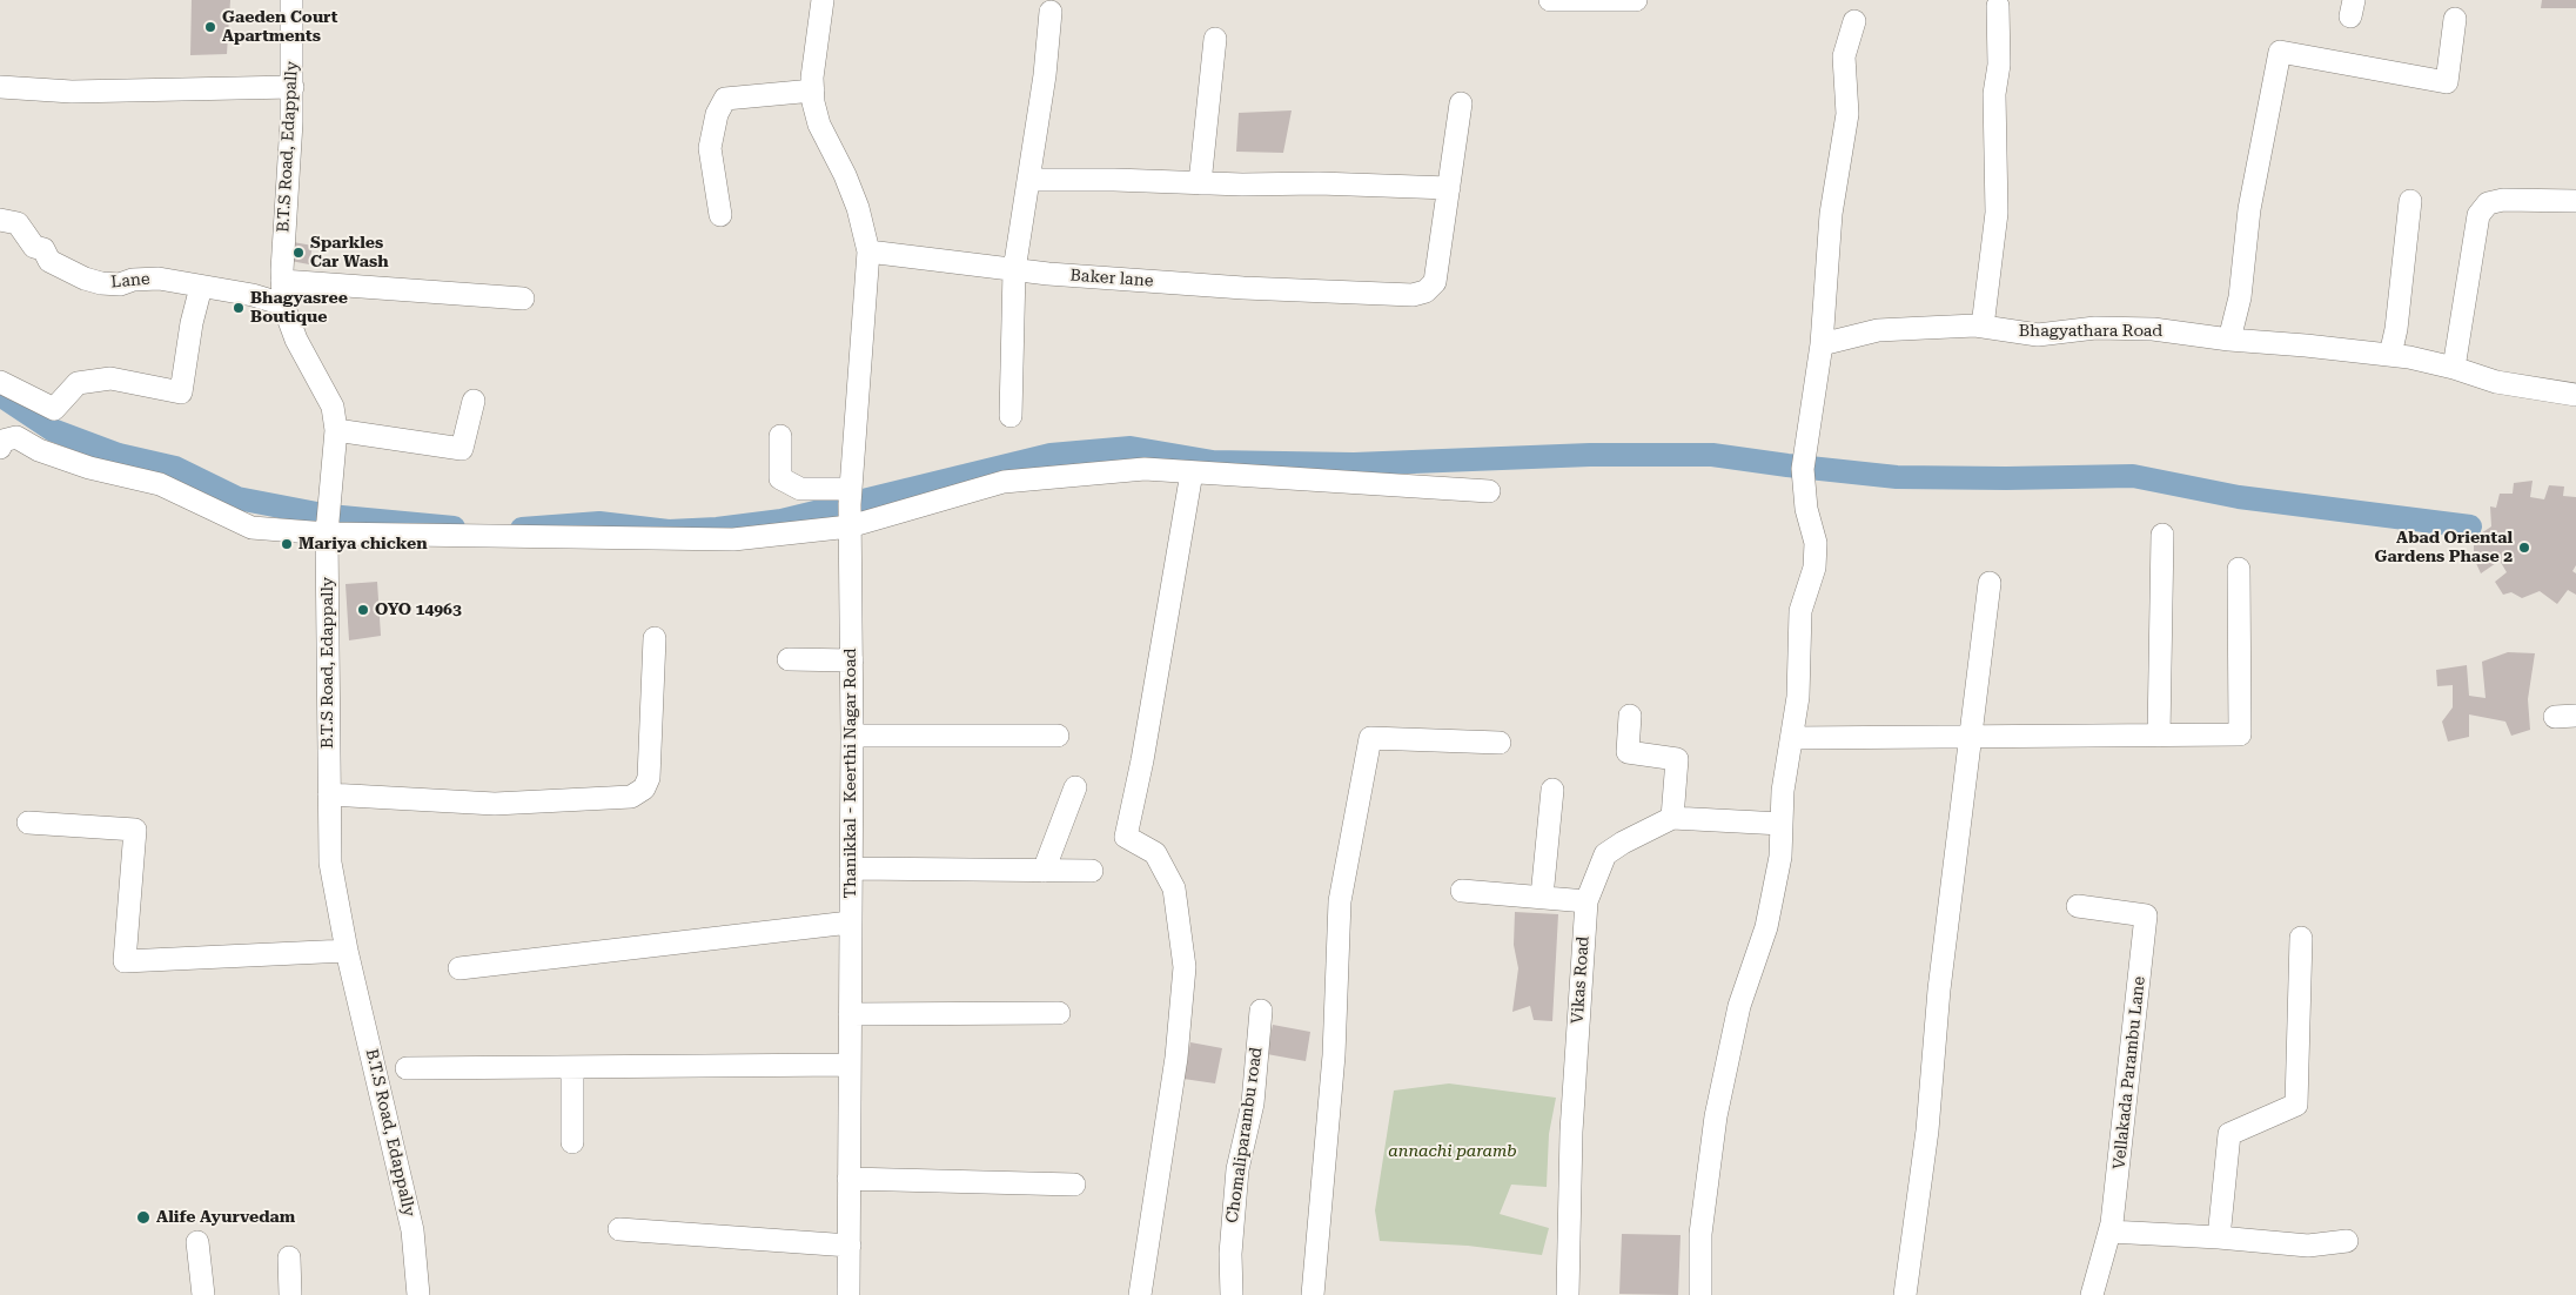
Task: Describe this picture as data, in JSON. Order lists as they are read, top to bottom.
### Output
{
  "streets": {
    "street": [
      "B.T.S Road, Edappally",
      "Baker lane",
      "Lane",
      "Bhagyathara Road",
      "Thanikkal - Keerthi Nagar Road",
      "Vikas Road",
      "Vellakada Parambu Lane",
      "Chomaliparambu road"
    ]
  },
  "crossings": [
    ["B.T.S Road, Edappally", "Lane"],
    ["Baker lane", "Thanikkal - Keerthi Nagar Road"]
  ],
  "parks": ["annachi paramb"],
  "places": [
    "Gaeden Court Apartments",
    "Sparkles Car Wash",
    "Bhagyasree Boutique",
    "Mariya chicken",
    "Abad Oriental Gardens Phase 2",
    "OYO 14963",
    "Alife Ayurvedam"
  ]
}
